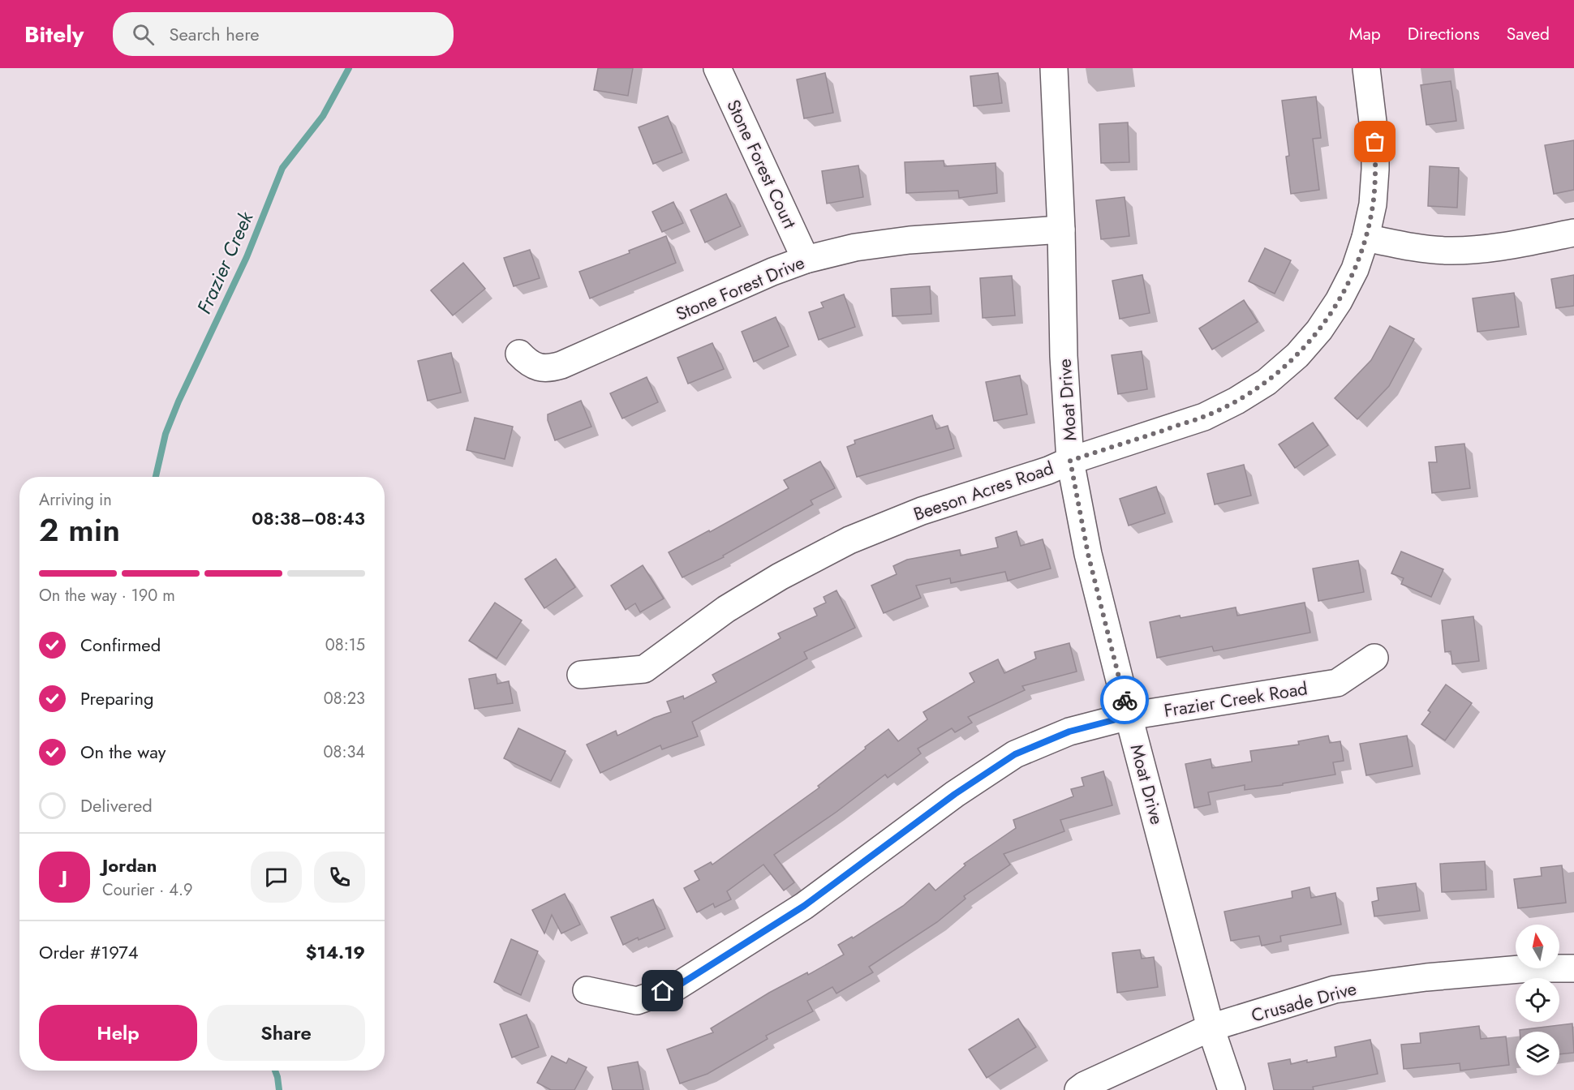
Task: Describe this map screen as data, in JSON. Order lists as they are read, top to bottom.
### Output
{
  "streets": {
    "street": [
      "Stone Forest Court",
      "Stone Forest Drive",
      "Moat Drive",
      "Beeson Acres Road",
      "Frazier Creek Road",
      "Crusade Drive"
    ]
  },
  "crossings": [
    ["Stone Forest Court", "Stone Forest Drive"],
    ["Stone Forest Drive", "Moat Drive"],
    ["Moat Drive", "Beeson Acres Road"],
    ["Moat Drive", "Frazier Creek Road"],
    ["Moat Drive", "Crusade Drive"]
  ],
  "water": ["Frazier Creek"],
  "north": "top",
  "page": {
    "header": "Bitely",
    "search": "Search here",
    "nav": ["Map", "Directions", "Saved"],
    "heading": ["2 min", "Arriving in", "08:38–08:43"],
    "panel": [
      "Jordan",
      "Courier · 4.9",
      "Order #1974",
      "$14.19"
    ],
    "bar": "On the way · 190 m",
    "list": [
      ["Confirmed", "08:15"],
      ["Preparing", "08:23"],
      ["On the way", "08:34"],
      "Delivered"
    ],
    "round": "J",
    "buttons": ["Help", "Share"]
  }
}
